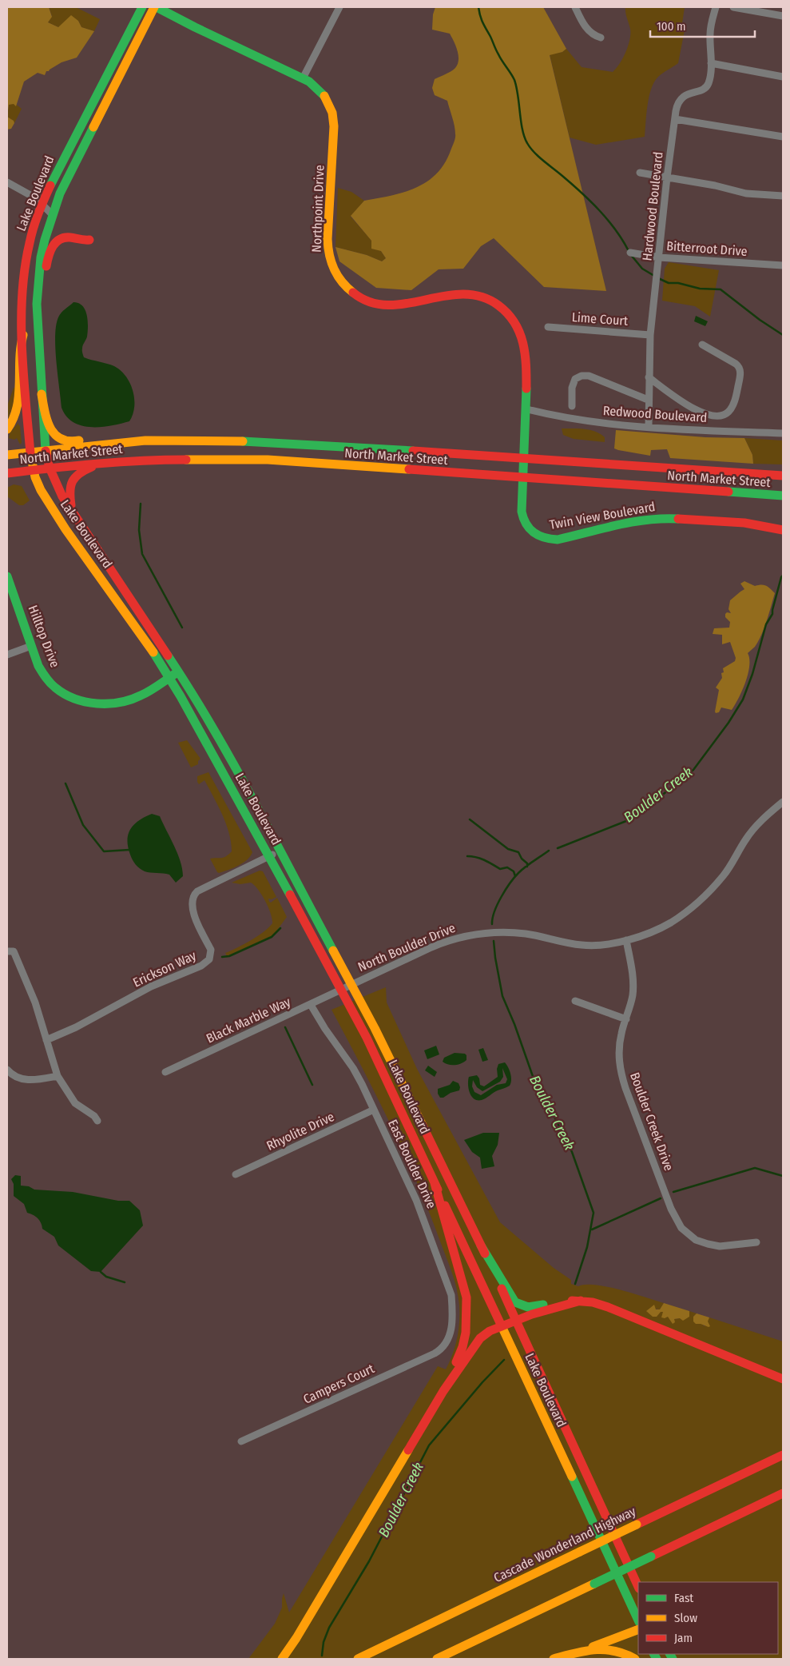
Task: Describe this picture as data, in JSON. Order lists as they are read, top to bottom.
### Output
{
  "streets": {
    "main road": [
      "Lake Boulevard",
      "Northpoint Drive",
      "North Market Street",
      "Twin View Boulevard",
      "Hilltop Drive",
      "Cascade Wonderland Highway"
    ],
    "street": [
      "Hardwood Boulevard",
      "Bitterroot Drive",
      "Lime Court",
      "Redwood Boulevard",
      "North Boulder Drive",
      "Erickson Way",
      "Black Marble Way",
      "Boulder Creek Drive",
      "Rhyolite Drive",
      "East Boulder Drive",
      "Campers Court"
    ]
  },
  "crossings": [
    ["Lake Boulevard", "Northpoint Drive"],
    ["Lake Boulevard", "North Market Street"],
    ["Lake Boulevard", "Hilltop Drive"],
    ["Lake Boulevard", "North Boulder Drive"],
    ["Lake Boulevard", "Erickson Way"],
    ["Lake Boulevard", "Black Marble Way"],
    ["Hardwood Boulevard", "Bitterroot Drive"],
    ["Hardwood Boulevard", "Lime Court"],
    ["Hardwood Boulevard", "Redwood Boulevard"],
    ["Northpoint Drive", "Redwood Boulevard"],
    ["Northpoint Drive", "North Market Street"],
    ["Northpoint Drive", "Twin View Boulevard"],
    ["North Market Street", "Twin View Boulevard"],
    ["North Boulder Drive", "Black Marble Way"],
    ["North Boulder Drive", "Boulder Creek Drive"],
    ["Black Marble Way", "East Boulder Drive"],
    ["Rhyolite Drive", "East Boulder Drive"],
    ["East Boulder Drive", "Campers Court"]
  ],
  "water": ["Boulder Creek"],
  "legend": ["Fast", "Slow", "Jam"],
  "scale_bar": "100 m"
}
